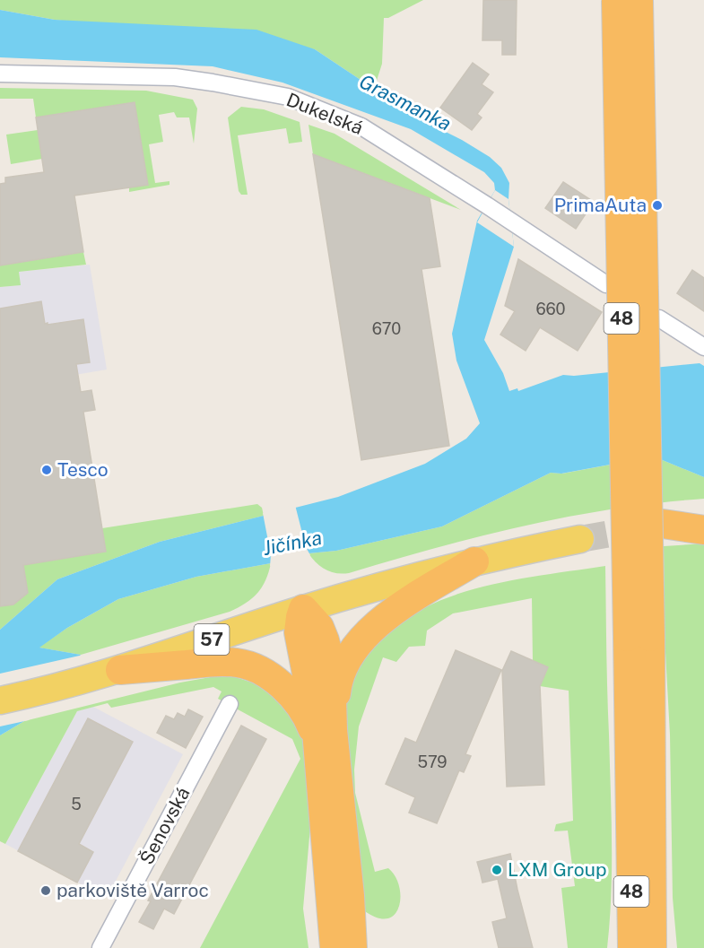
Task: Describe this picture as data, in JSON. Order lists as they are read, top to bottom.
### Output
{
  "streets": {
    "highway": ["48"],
    "main road": ["57"],
    "street": ["Dukelská", "Šenovská"]
  },
  "water": ["Grasmanka", "Jičínka"],
  "places": [
    "PrimaAuta",
    "Tesco",
    "LXM Group",
    "parkoviště Varroc"
  ],
  "house_numbers": [
    "660",
    "670",
    "579",
    "5"
  ]
}
